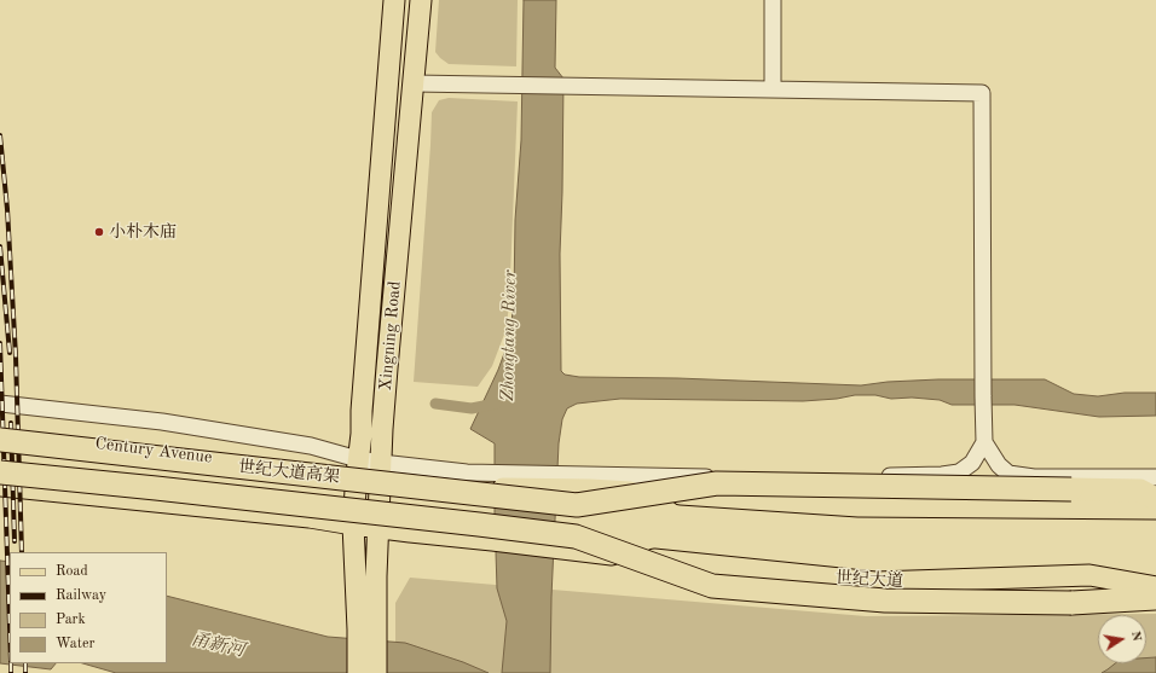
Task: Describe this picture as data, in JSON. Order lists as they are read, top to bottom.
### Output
{
  "streets": {
    "highway": ["世纪大道高架"],
    "main road": ["Xingning Road", "Century Avenue", "世纪大道"]
  },
  "crossings": [
    ["Xingning Road", "Century Avenue"],
    ["Xingning Road", "世纪大道"],
    ["Century Avenue", "世纪大道高架"],
    ["世纪大道高架", "世纪大道"]
  ],
  "water": ["Zhongtang River", "甬新河"],
  "places": ["小朴木庙"],
  "legend": [
    "Road",
    "Railway",
    "Park",
    "Water"
  ],
  "north": "right"
}
